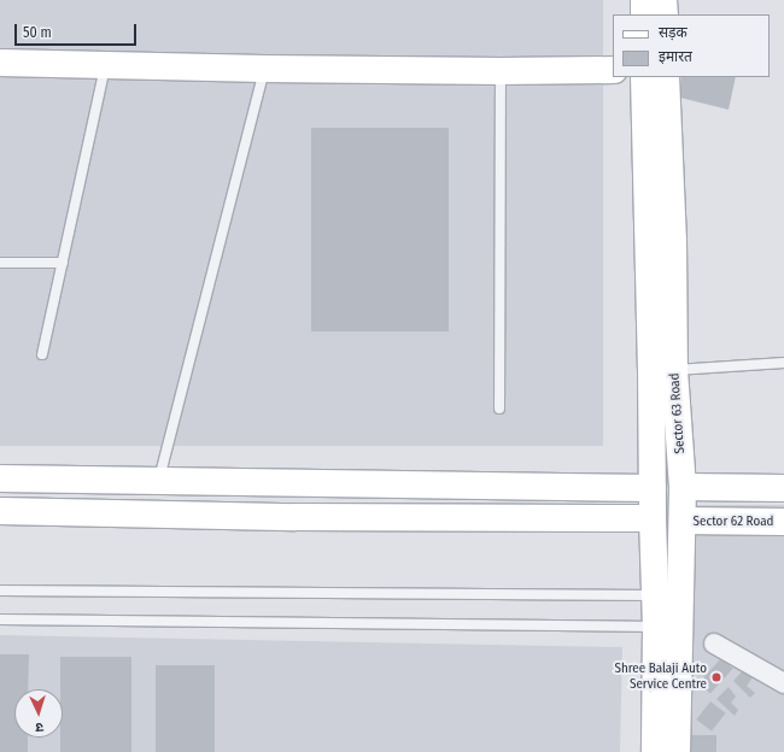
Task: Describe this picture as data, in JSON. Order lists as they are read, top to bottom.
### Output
{
  "streets": {
    "street": ["Sector 63 Road", "Sector 62 Road"]
  },
  "crossings": [
    ["Sector 63 Road", "Sector 62 Road"]
  ],
  "places": ["Shree Balaji Auto Service Centre"],
  "legend": ["सड़क", "इमारत"],
  "scale_bar": "50 m",
  "north": "bottom"
}
